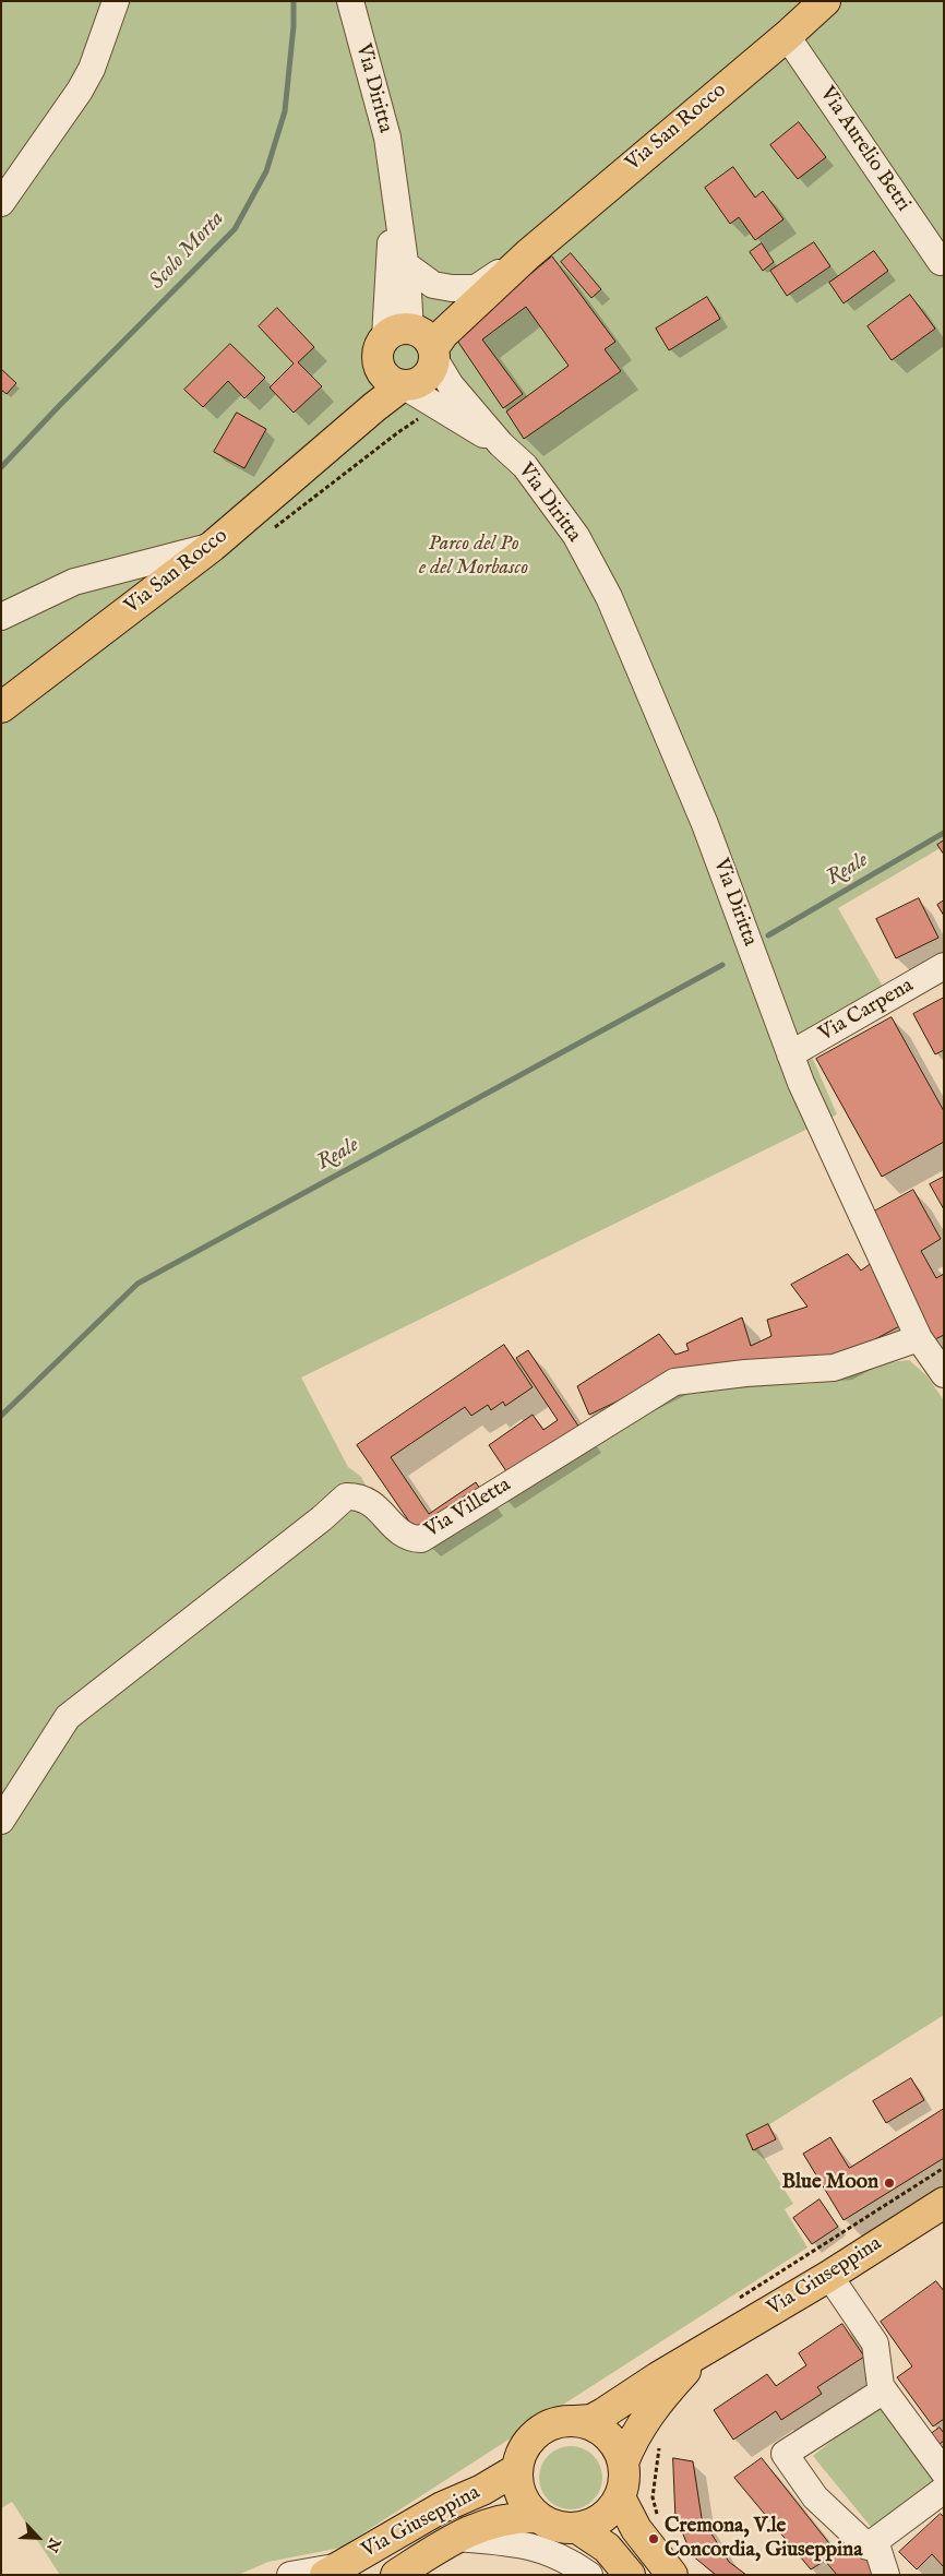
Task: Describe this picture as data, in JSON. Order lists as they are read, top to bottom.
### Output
{
  "streets": {
    "main road": ["Via San Rocco", "Via Giuseppina"],
    "street": [
      "Via Diritta",
      "Via Aurelio Betri",
      "Via Carpena",
      "Via Villetta"
    ]
  },
  "crossings": [
    ["Via Diritta", "Via San Rocco"],
    ["Via Diritta", "Via Carpena"],
    ["Via Diritta", "Via Villetta"],
    ["Via San Rocco", "Via Aurelio Betri"]
  ],
  "water": ["Scolo Morta", "Reale"],
  "parks": ["Parco del Po e del Morbasco"],
  "places": ["Blue Moon", "Cremona, V.le Concordia, Giuseppina"],
  "north": "bottom right"
}
